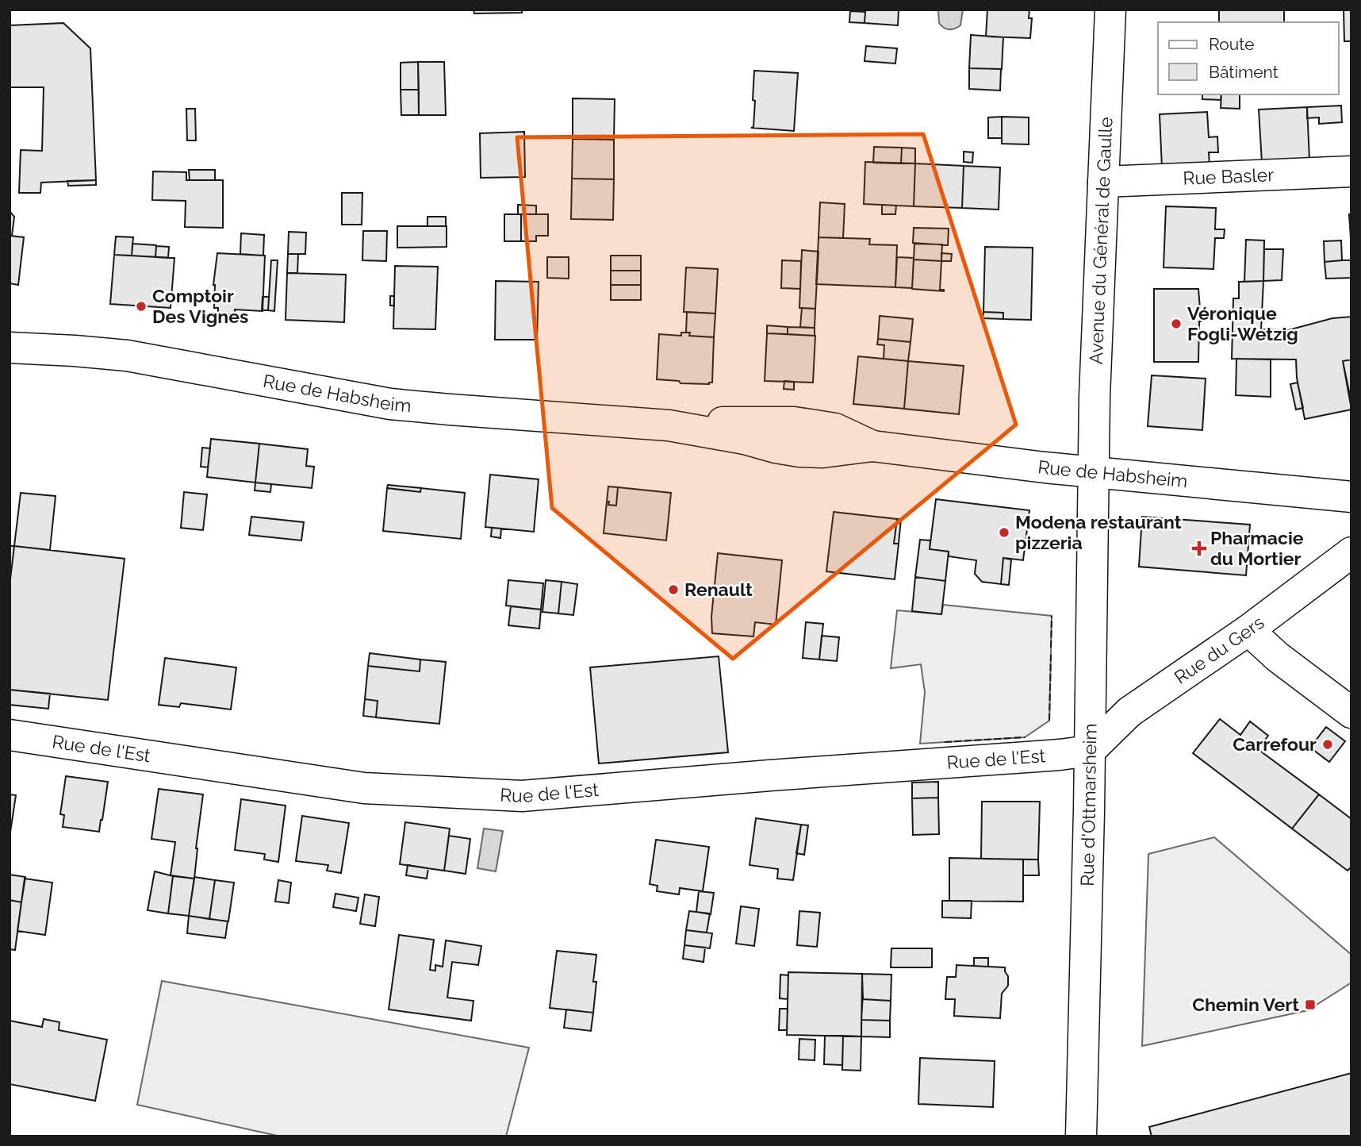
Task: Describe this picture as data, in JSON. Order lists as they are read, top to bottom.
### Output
{
  "streets": {
    "main road": [
      "Rue Basler",
      "Avenue du Général de Gaulle",
      "Rue de Habsheim",
      "Rue du Gers",
      "Rue de l'Est",
      "Rue d'Ottmarsheim"
    ]
  },
  "crossings": [
    ["Rue Basler", "Avenue du Général de Gaulle"],
    ["Avenue du Général de Gaulle", "Rue de Habsheim"],
    ["Avenue du Général de Gaulle", "Rue d'Ottmarsheim"],
    ["Rue de Habsheim", "Rue d'Ottmarsheim"],
    ["Rue du Gers", "Rue de l'Est"],
    ["Rue du Gers", "Rue d'Ottmarsheim"],
    ["Rue de l'Est", "Rue d'Ottmarsheim"]
  ],
  "places": {
    "other": [
      "Comptoir Des Vignes",
      "Véronique Fogli-Wetzig",
      "Modena restaurant pizzeria",
      "Renault",
      "Carrefour"
    ],
    "health": ["Pharmacie du Mortier"],
    "transit": ["Chemin Vert"]
  },
  "legend": ["Route", "Bâtiment"]
}
